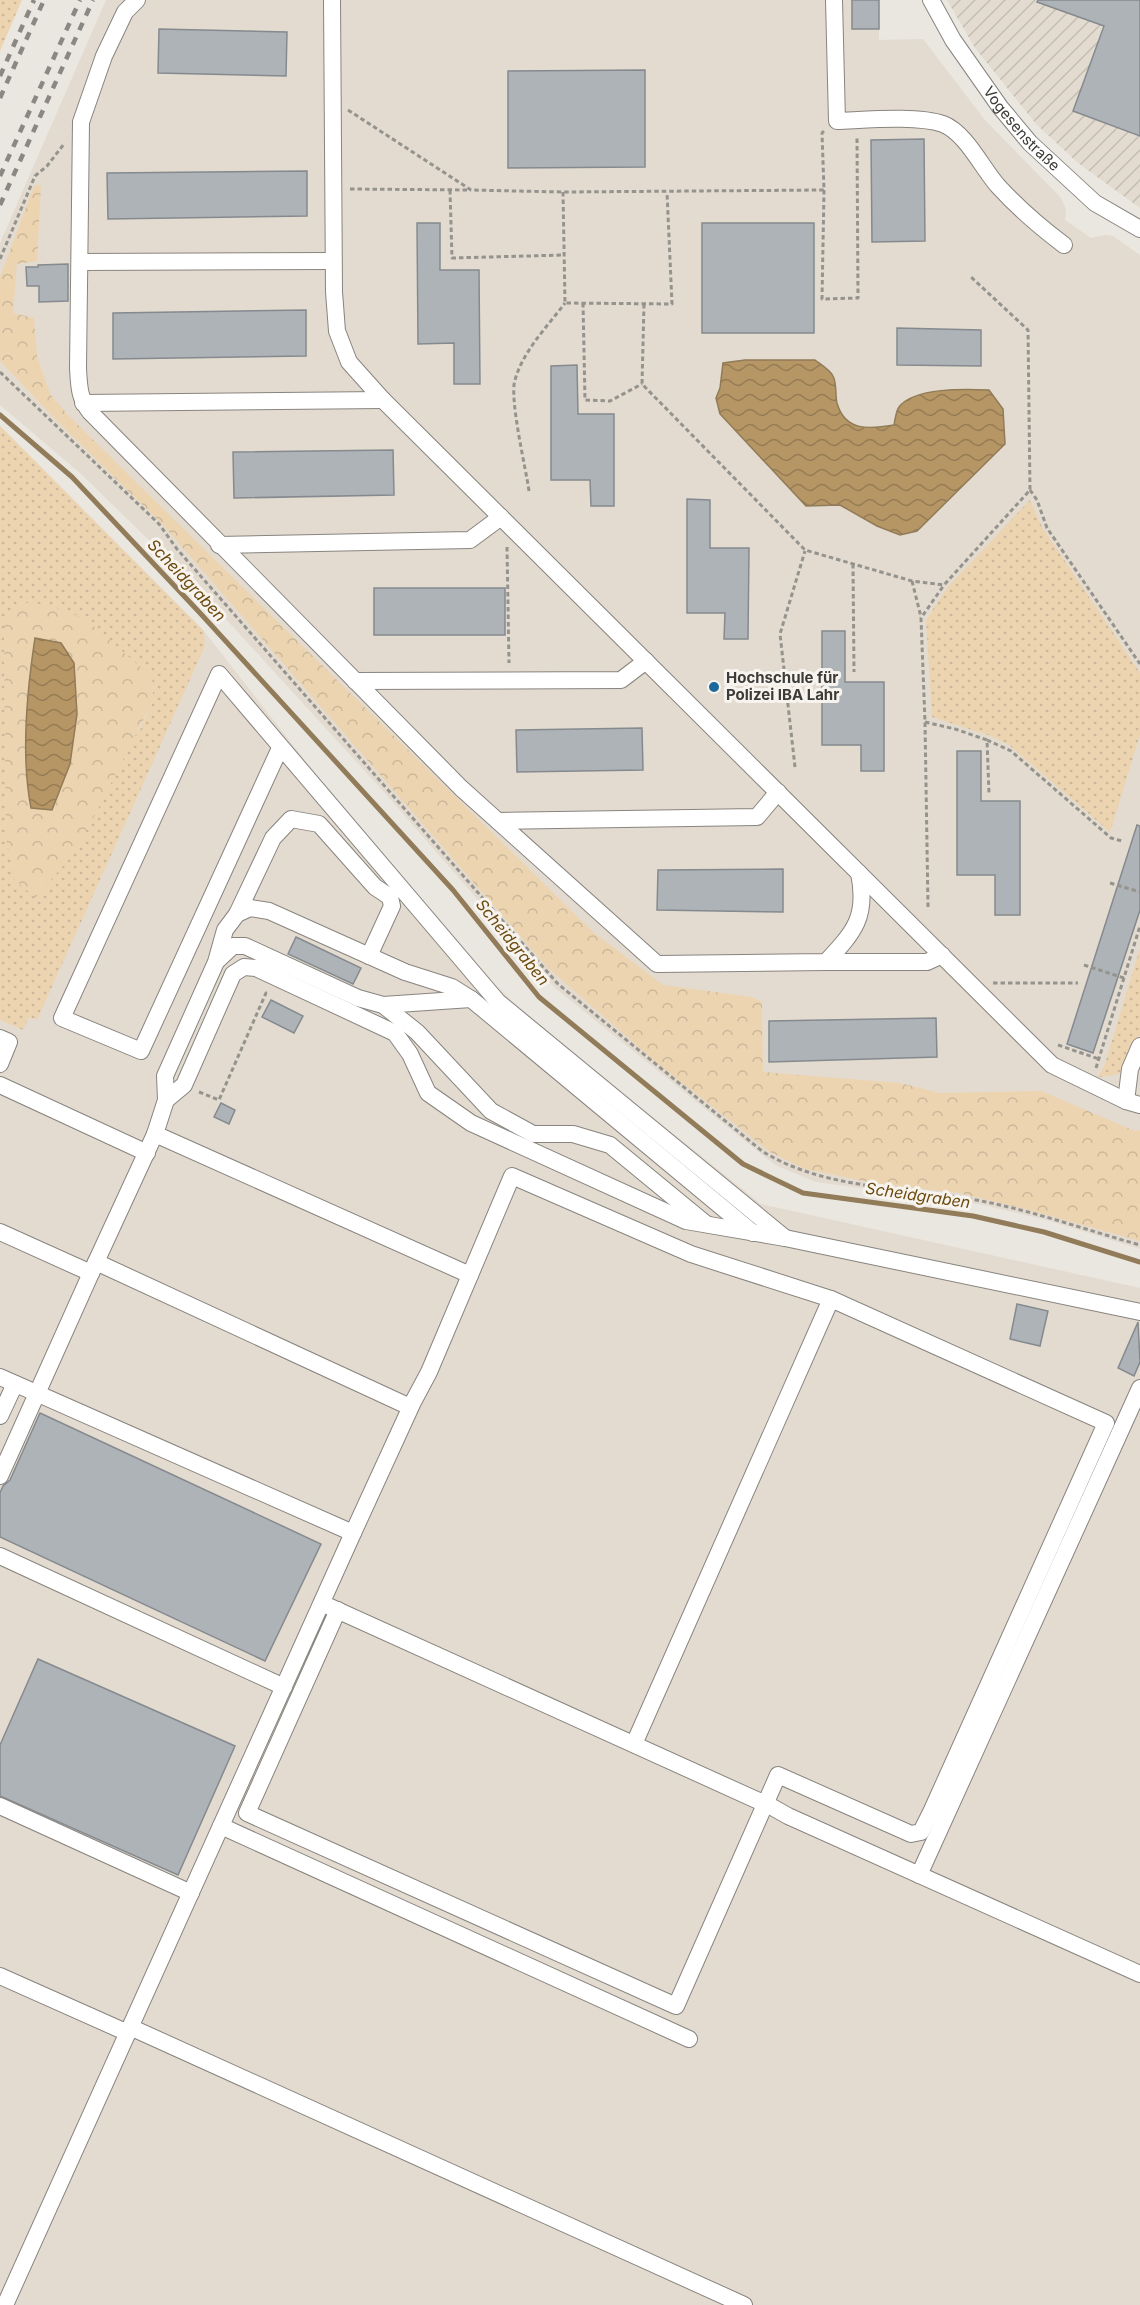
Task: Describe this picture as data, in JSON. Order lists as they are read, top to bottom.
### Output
{
  "streets": {
    "street": ["Vogesenstraße"]
  },
  "water": ["Scheidgraben"],
  "places": ["Hochschule für Polizei IBA Lahr"]
}
